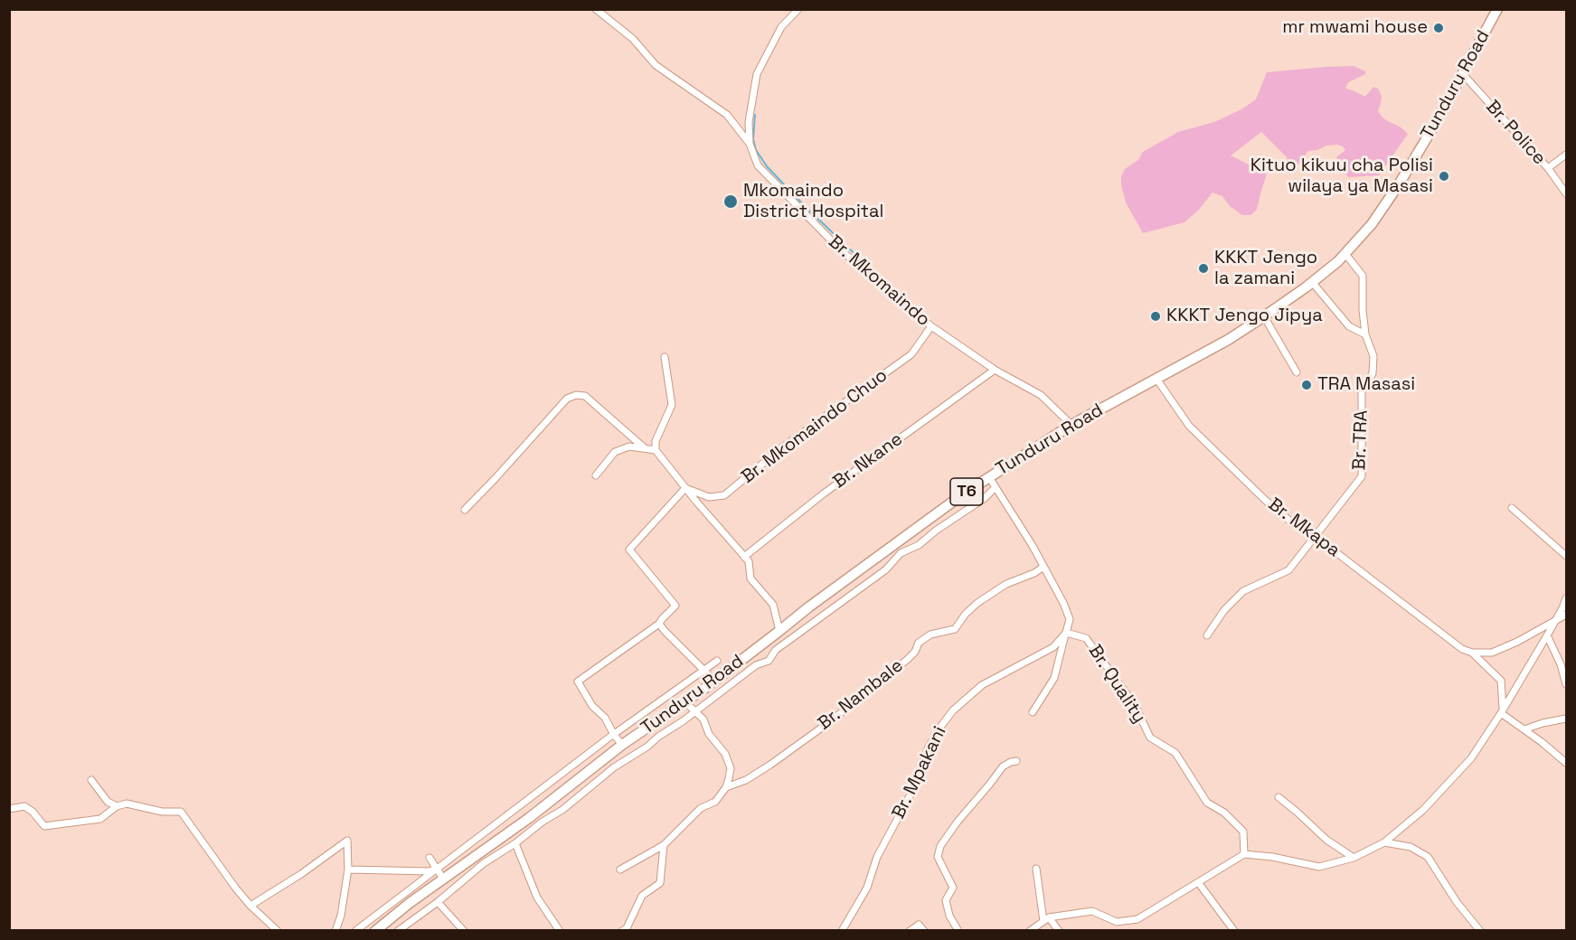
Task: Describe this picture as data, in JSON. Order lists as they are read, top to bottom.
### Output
{
  "streets": {
    "highway": ["Tunduru Road", "T6"],
    "street": [
      "Br. Police",
      "Br. Mkomaindo",
      "Br. Mkomaindo Chuo",
      "Br. TRA",
      "Br. Nkane",
      "Br. Mkapa",
      "Br. Quality",
      "Br. Nambale",
      "Br. Mpakani"
    ]
  },
  "crossings": [
    ["Tunduru Road", "Br. Police"],
    ["Tunduru Road", "Br. Mkomaindo"],
    ["Tunduru Road", "Br. TRA"],
    ["Tunduru Road", "Br. Mkapa"],
    ["Br. Mkomaindo", "Br. Mkomaindo Chuo"],
    ["Br. Mkomaindo", "Br. Nkane"],
    ["Br. TRA", "Br. Mkapa"],
    ["Br. Quality", "Br. Mpakani"]
  ],
  "places": [
    "mr mwami house",
    "Kituo kikuu cha Polisi wilaya ya Masasi",
    "Mkomaindo District Hospital",
    "KKKT Jengo la zamani",
    "KKKT Jengo Jipya",
    "TRA Masasi"
  ]
}
